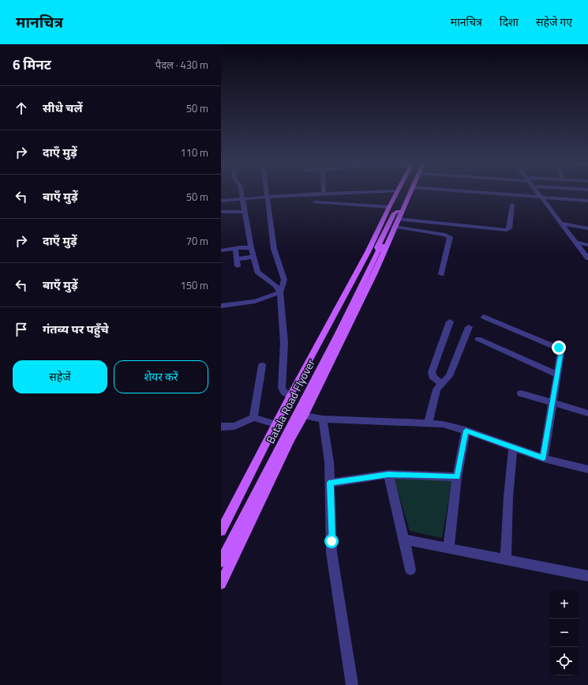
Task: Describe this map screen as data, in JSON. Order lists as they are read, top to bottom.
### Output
{
  "streets": {
    "main road": ["Batala Road Flyover"]
  },
  "page": {
    "header": "मानचित्र",
    "nav": ["मानचित्र", "दिशा", "सहेजे गए"],
    "heading": ["6 मिनट", "पैदल · 430 m"],
    "list": [
      ["सीधे चलें", "50 m"],
      ["दाएँ मुड़ें", "110 m"],
      ["बाएँ मुड़ें", "50 m"],
      ["दाएँ मुड़ें", "70 m"],
      ["बाएँ मुड़ें", "150 m"],
      "गंतव्य पर पहुँचे"
    ],
    "buttons": ["सहेजें", "शेयर करें"],
    "map_buttons": ["+", "−"]
  }
}
